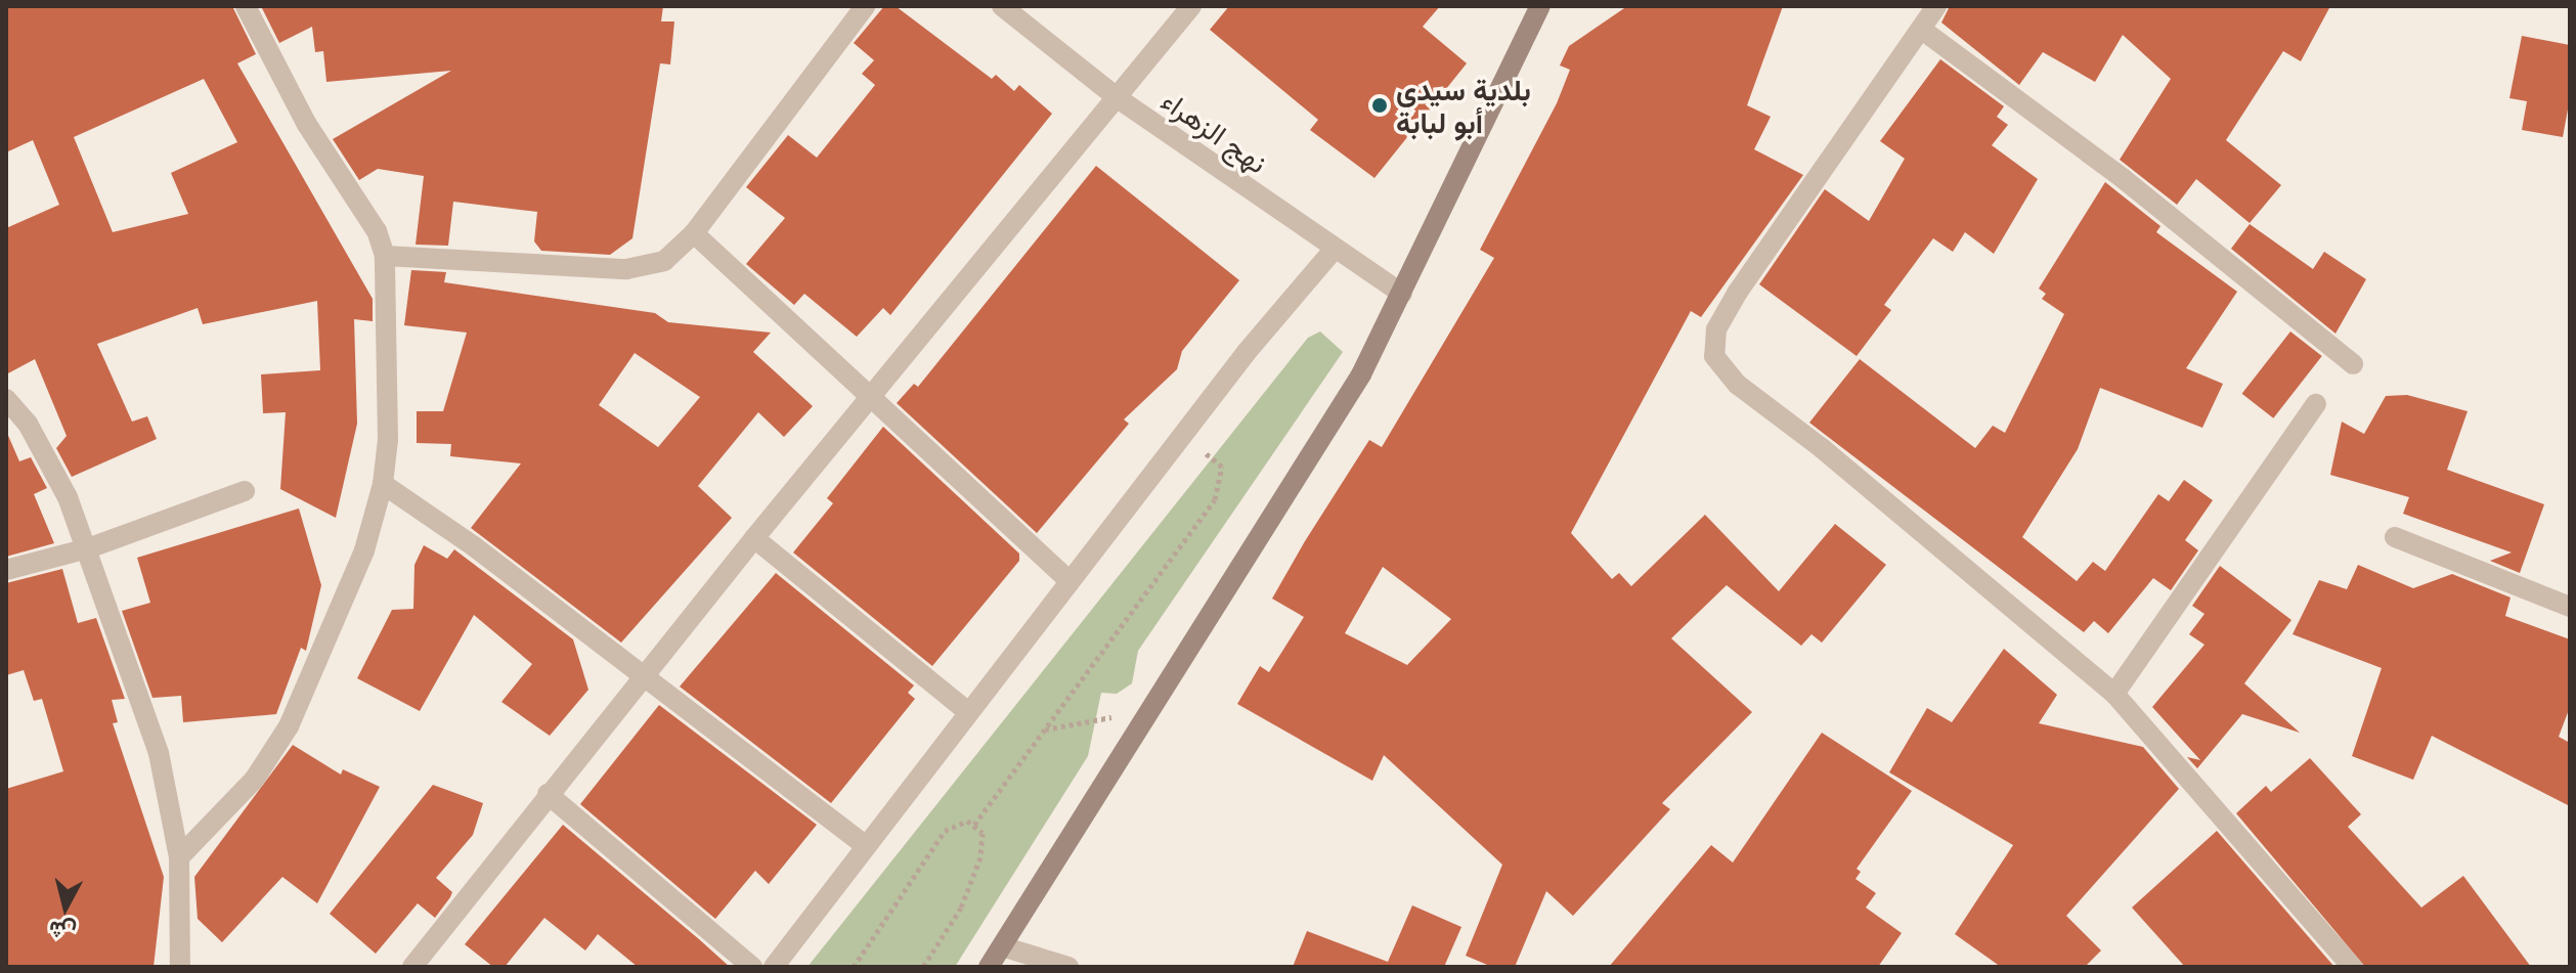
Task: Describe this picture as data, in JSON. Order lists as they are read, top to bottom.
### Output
{
  "streets": {
    "street": ["نهج الزهراء"]
  },
  "places": ["بلدية سيدي أبو لبابة"],
  "north": "bottom"
}
